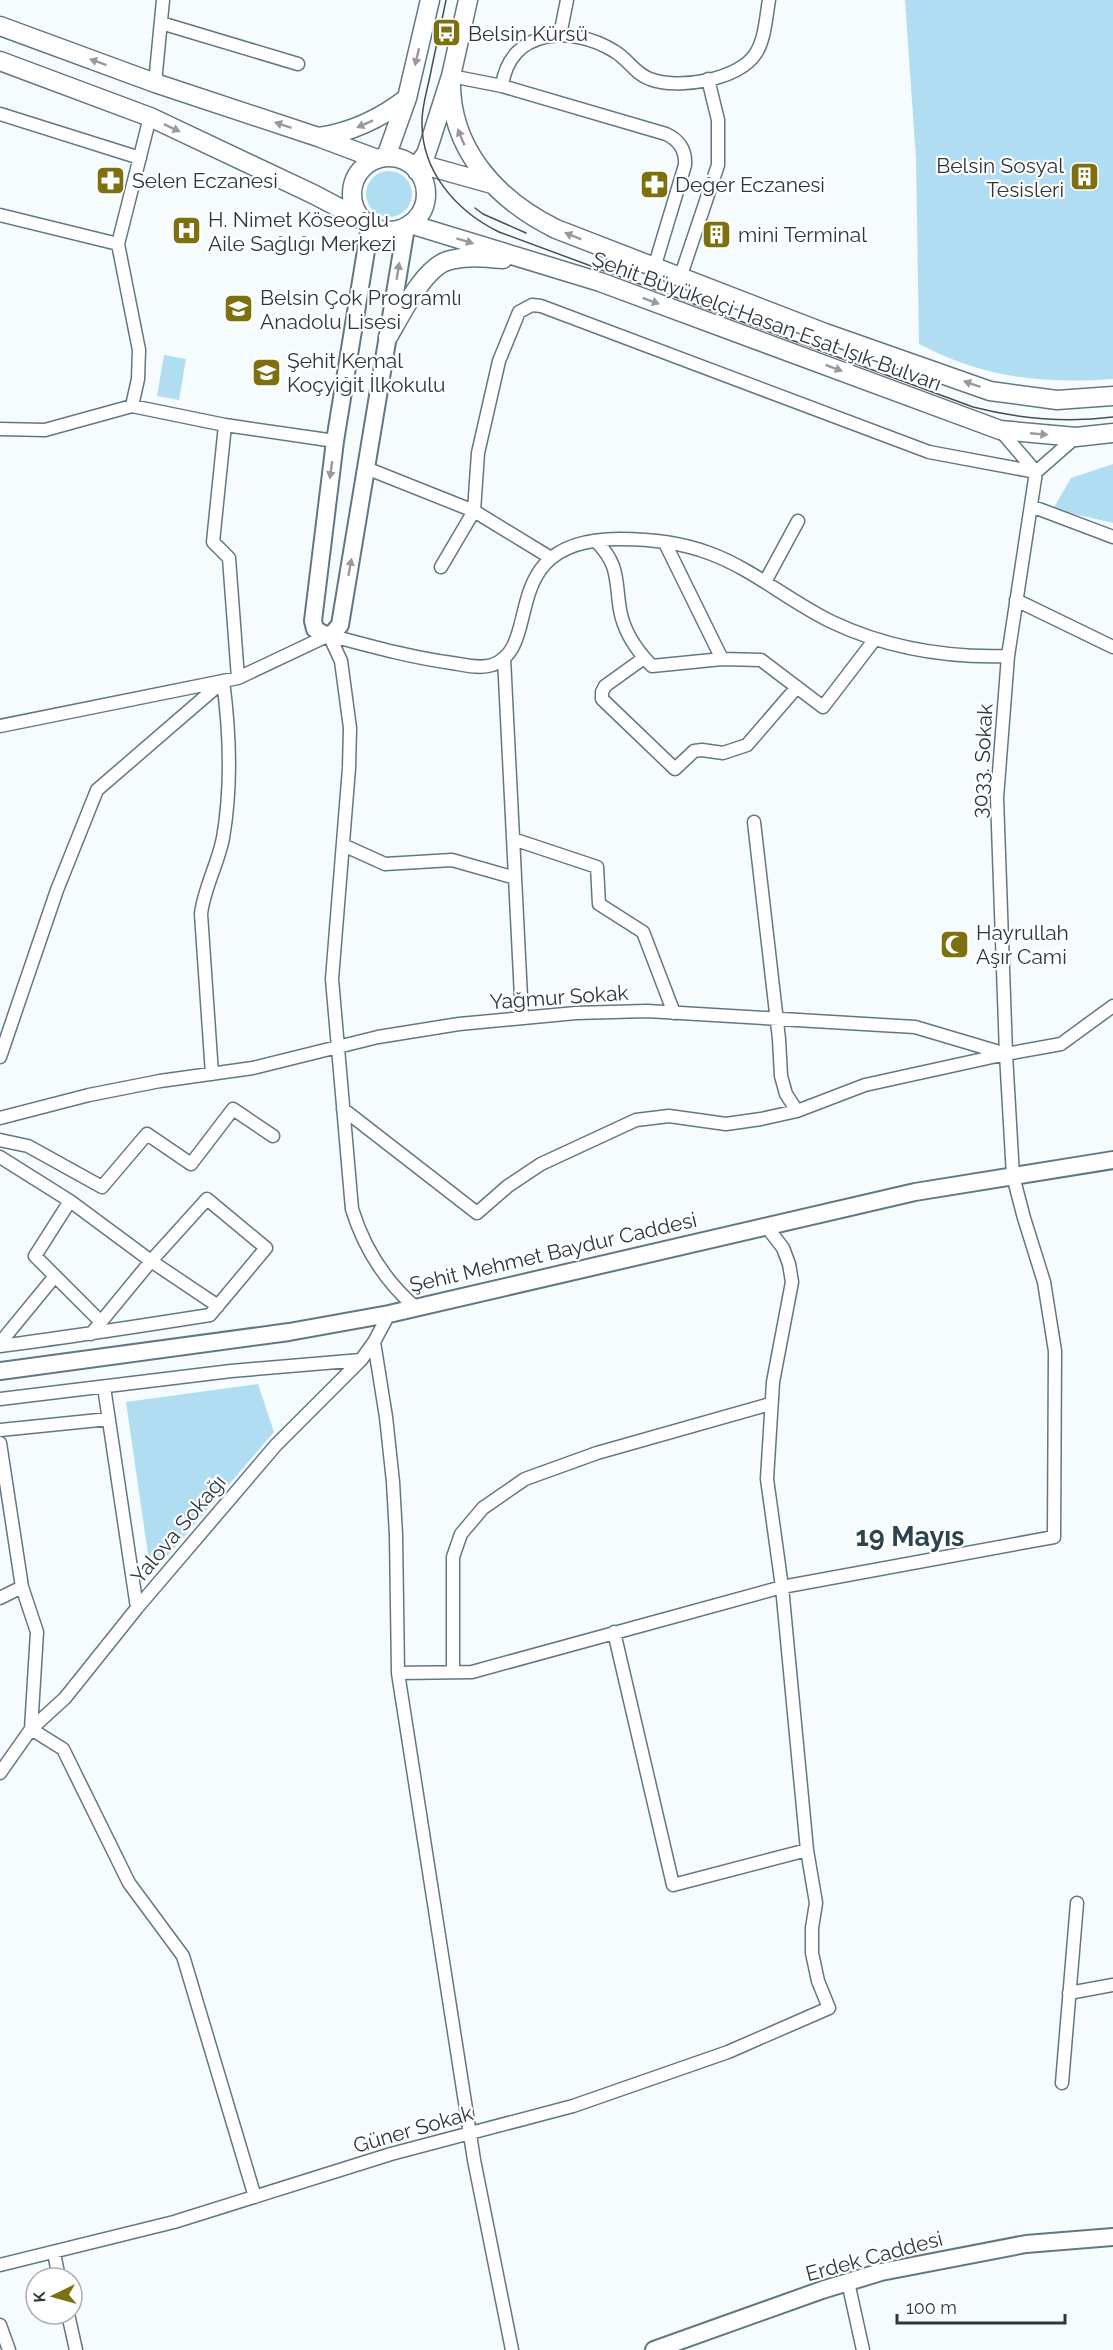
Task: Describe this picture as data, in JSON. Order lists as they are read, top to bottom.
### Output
{
  "streets": {
    "main road": ["Şehit Büyükelçi Hasan Esat Işık Bulvarı"],
    "street": [
      "3033. Sokak",
      "Yağmur Sokak",
      "Şehit Mehmet Baydur Caddesi",
      "Yalova Sokağı",
      "Güner Sokak",
      "Erdek Caddesi"
    ]
  },
  "crossings": [
    ["3033. Sokak", "Yağmur Sokak"],
    ["3033. Sokak", "Şehit Mehmet Baydur Caddesi"],
    ["Şehit Mehmet Baydur Caddesi", "Yalova Sokağı"]
  ],
  "districts": ["19 Mayıs"],
  "places": {
    "bus stop": ["Belsin Kürsü"],
    "building": ["Belsin Sosyal Tesisleri", "mini Terminal"],
    "pharmacy": ["Selen Eczanesi", "Değer Eczanesi"],
    "hospital": ["H. Nimet Köseoğlu Aile Sağlığı Merkezi"],
    "school or university": ["Belsin Çok Programlı Anadolu Lisesi", "Şehit Kemal Koçyiğit İlkokulu"],
    "mosque": ["Hayrullah Aşır Cami"]
  },
  "scale_bar": "100 m",
  "north": "left"
}
